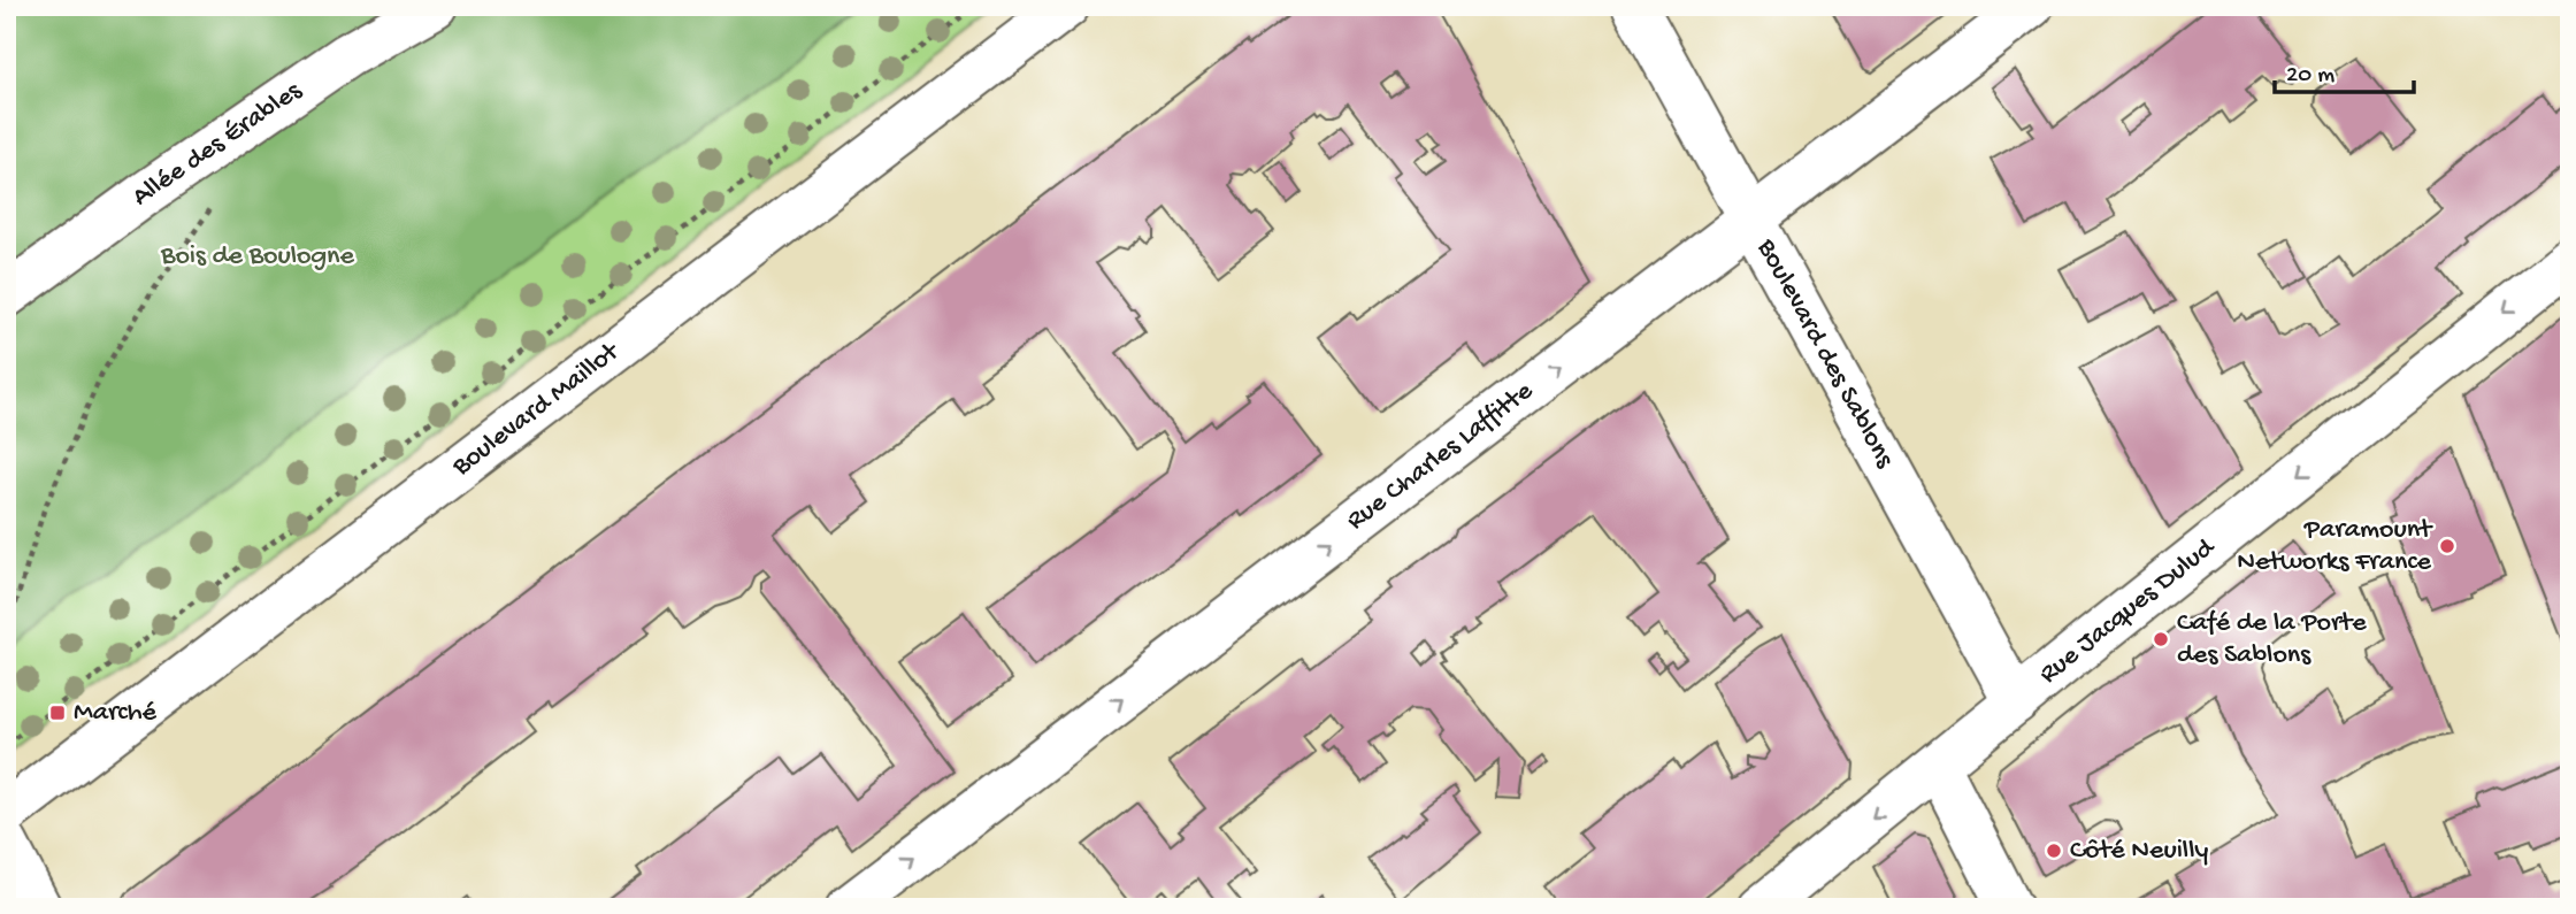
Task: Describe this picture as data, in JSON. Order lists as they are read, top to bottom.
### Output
{
  "streets": {
    "street": [
      "Allée des Érables",
      "Boulevard des Sablons",
      "Boulevard Maillot",
      "Rue Charles Laffitte",
      "Rue Jacques Dulud"
    ]
  },
  "crossings": [
    ["Boulevard des Sablons", "Rue Charles Laffitte"],
    ["Boulevard des Sablons", "Rue Jacques Dulud"]
  ],
  "one_way": ["Rue Charles Laffitte", "Rue Jacques Dulud"],
  "parks": ["Bois de Boulogne"],
  "places": {
    "other": ["Paramount Networks France", "Café de la Porte des Sablons", "Côté Neuilly"],
    "transit": ["Marché"]
  },
  "scale_bar": "20 m"
}
